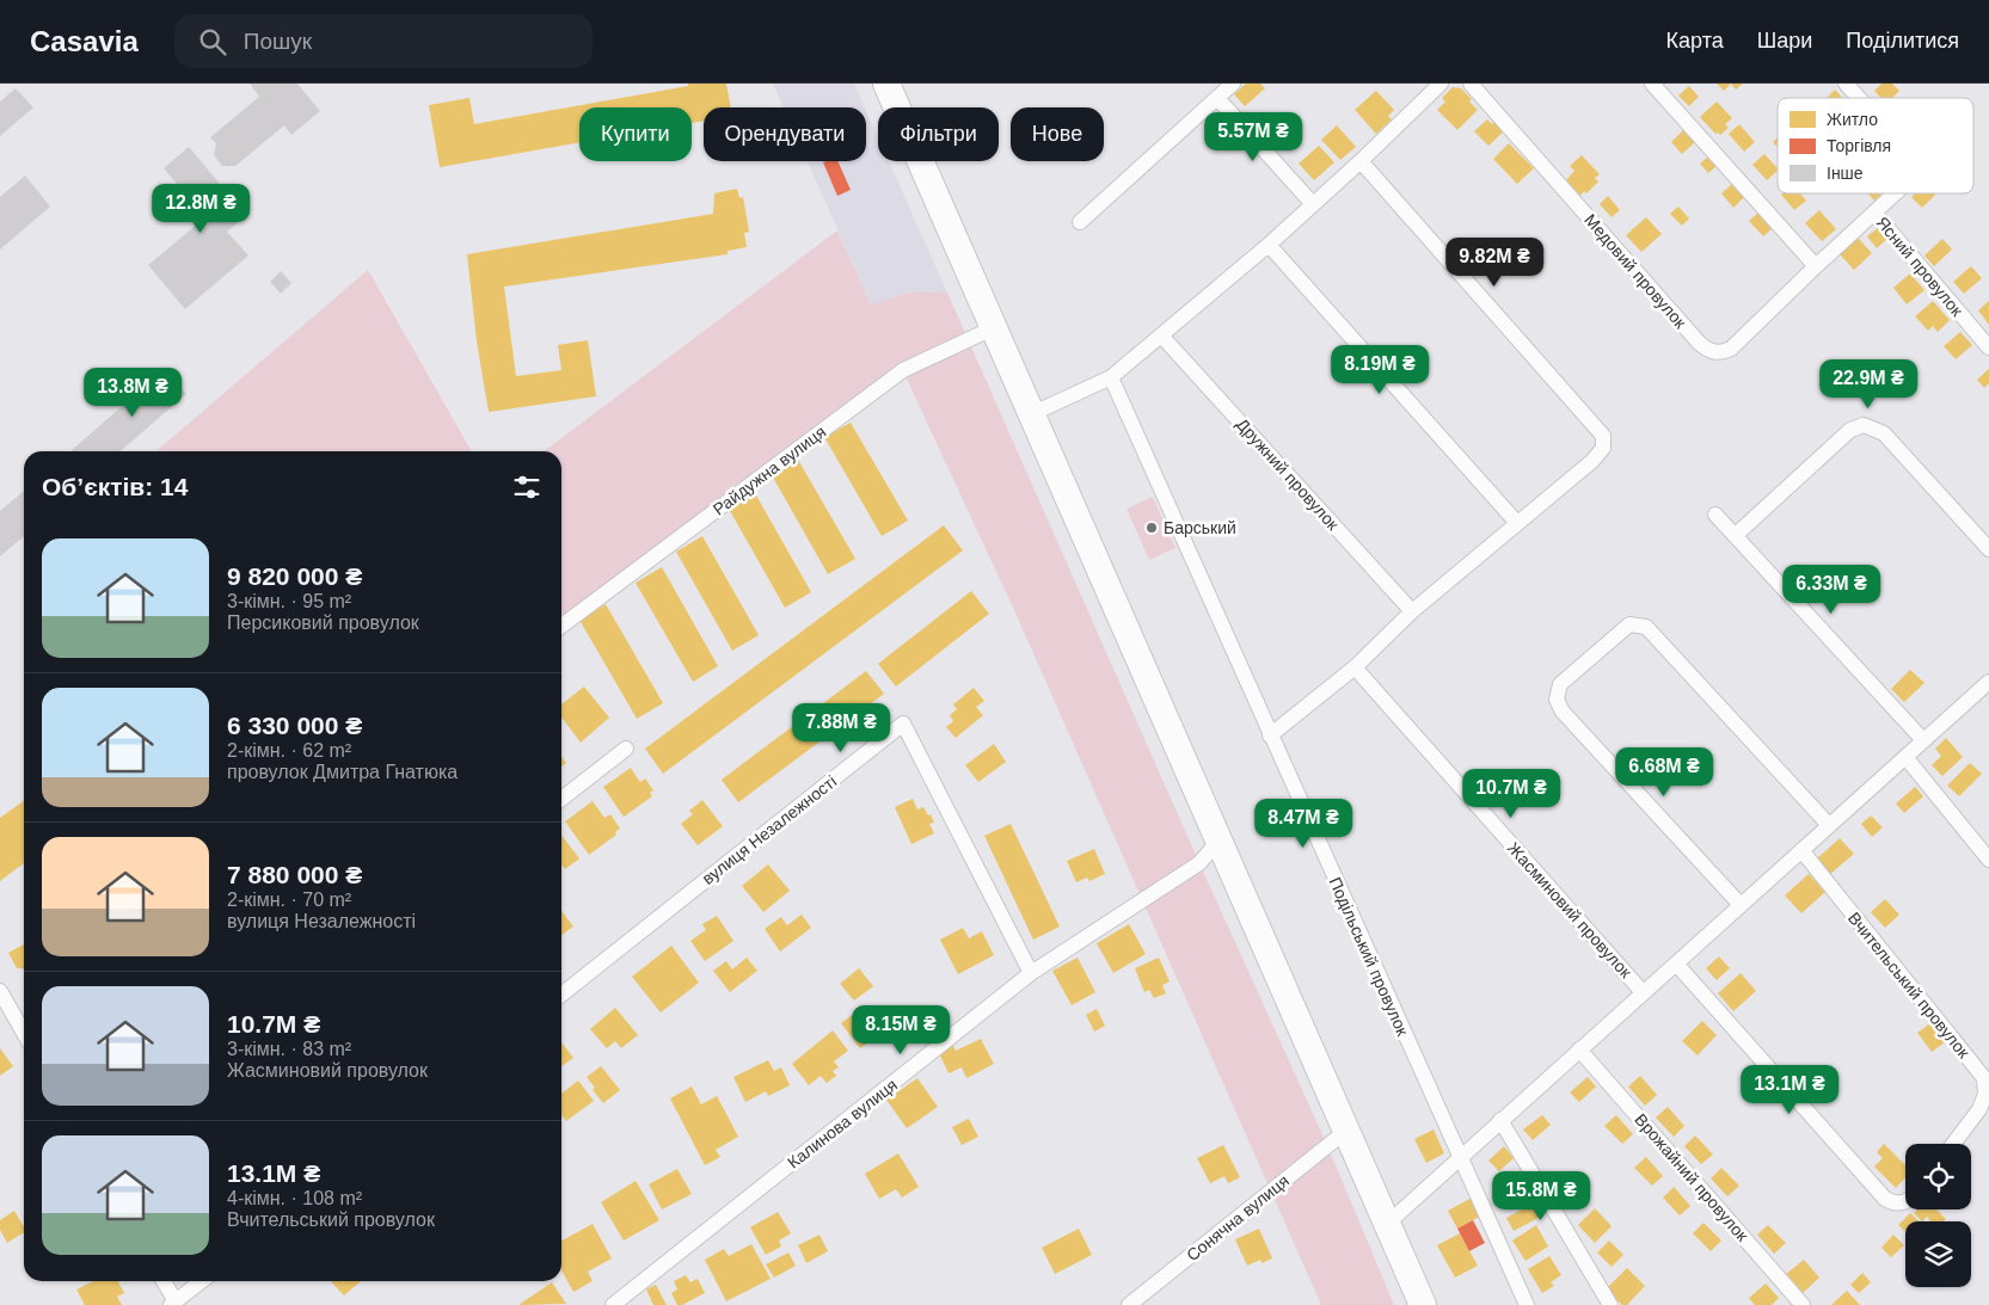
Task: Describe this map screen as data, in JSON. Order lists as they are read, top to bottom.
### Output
{
  "streets": {
    "street": [
      "Ясний провулок",
      "Медовий провулок",
      "Райдужна вулиця",
      "Дружний провулок",
      "вулиця Незалежності",
      "Жасминовий провулок",
      "Подільський провулок",
      "Вчительський провулок",
      "Калинова вулиця",
      "Врожайний провулок",
      "Сонячна вулиця"
    ]
  },
  "crossings": [
    ["Ясний провулок", "Медовий провулок"],
    ["вулиця Незалежності", "Калинова вулиця"]
  ],
  "places": ["Барський"],
  "legend": ["Житло", "Торгівля", "Інше"],
  "page": {
    "header": "Casavia",
    "search": "Пошук",
    "nav": ["Карта", "Шари", "Поділитися"],
    "chip": [
      "Купити",
      "Орендувати",
      "Фільтри",
      "Нове"
    ],
    "price": [
      "5.57M ₴",
      "12.8M ₴",
      "9.82M ₴",
      "8.19M ₴",
      "22.9M ₴",
      "13.8M ₴",
      "6.33M ₴",
      "7.88M ₴",
      "6.68M ₴",
      "10.7M ₴",
      "8.47M ₴",
      "8.15M ₴",
      "13.1M ₴",
      "15.8M ₴"
    ],
    "heading": "Об’єктів: 14",
    "list": [
      {
        "name": "9 820 000 ₴",
        "note": "3-кімн. · 95 m² · Персиковий провулок"
      },
      {
        "name": "6 330 000 ₴",
        "note": "2-кімн. · 62 m² · провулок Дмитра Гнатюка"
      },
      {
        "name": "7 880 000 ₴",
        "note": "2-кімн. · 70 m² · вулиця Незалежності"
      },
      {
        "name": "10.7M ₴",
        "note": "3-кімн. · 83 m² · Жасминовий провулок"
      },
      {
        "name": "13.1M ₴",
        "note": "4-кімн. · 108 m² · Вчительський провулок"
      }
    ]
  }
}
